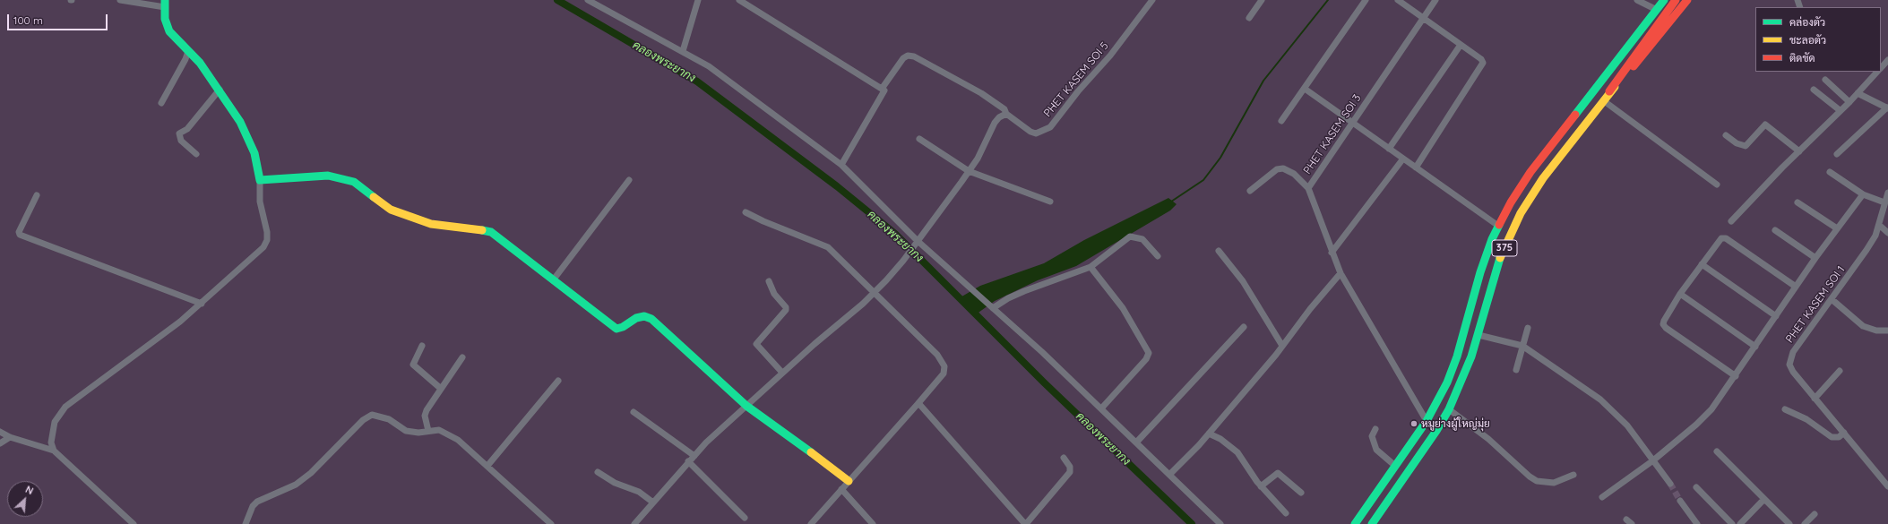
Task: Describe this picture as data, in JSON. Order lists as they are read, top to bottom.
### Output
{
  "streets": {
    "main road": ["375"],
    "street": ["PHET KASEM SOI 5", "PHET KASEM SOI 3", "PHET KASEM SOI 1"]
  },
  "crossings": [
    ["PHET KASEM SOI 3", "375"]
  ],
  "water": ["คลองพระยากง"],
  "places": ["หมูย่างผู้ใหญ่มุ่ย"],
  "legend": ["คล่องตัว", "ชะลอตัว", "ติดขัด"],
  "scale_bar": "100 m",
  "north": "top right"
}
